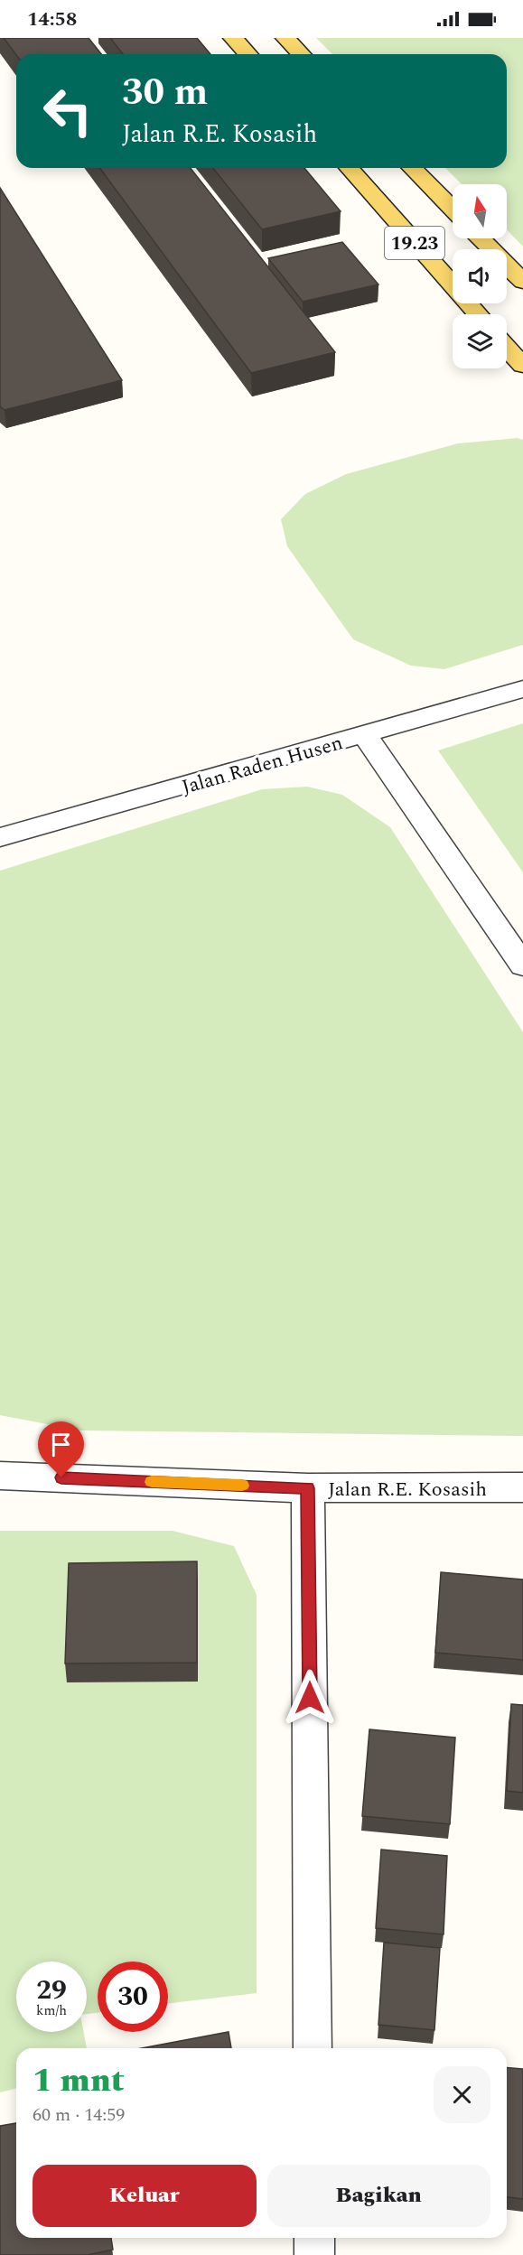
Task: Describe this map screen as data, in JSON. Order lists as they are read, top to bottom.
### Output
{
  "streets": {
    "main road": ["19.23"],
    "street": ["Jalan Raden Husen", "Jalan R.E. Kosasih"]
  },
  "north": "top",
  "page": {
    "status": "14:58",
    "turn": ["30 m", "Jalan R.E. Kosasih"],
    "speed": "29 km/h",
    "limit": "30",
    "heading": ["1 mnt", "60 m · 14:59"],
    "buttons": ["Keluar", "Bagikan"]
  }
}
